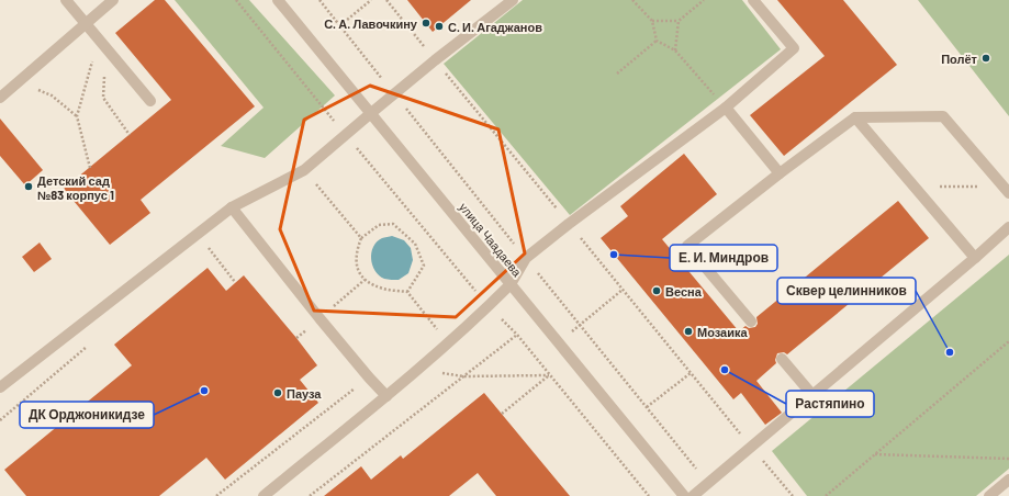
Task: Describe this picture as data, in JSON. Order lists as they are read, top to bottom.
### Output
{
  "streets": {
    "street": ["улица Чаадаева"]
  },
  "places": [
    "С. А. Лавочкину",
    "С. И. Агаджанов",
    "Полёт",
    "Детский сад №83 корпус 1",
    "Е. И. Миндров",
    "Весна",
    "Мозаика",
    "Сквер целинников",
    "Растяпино",
    "ДК Орджоникидзе",
    "Пауза"
  ]
}
